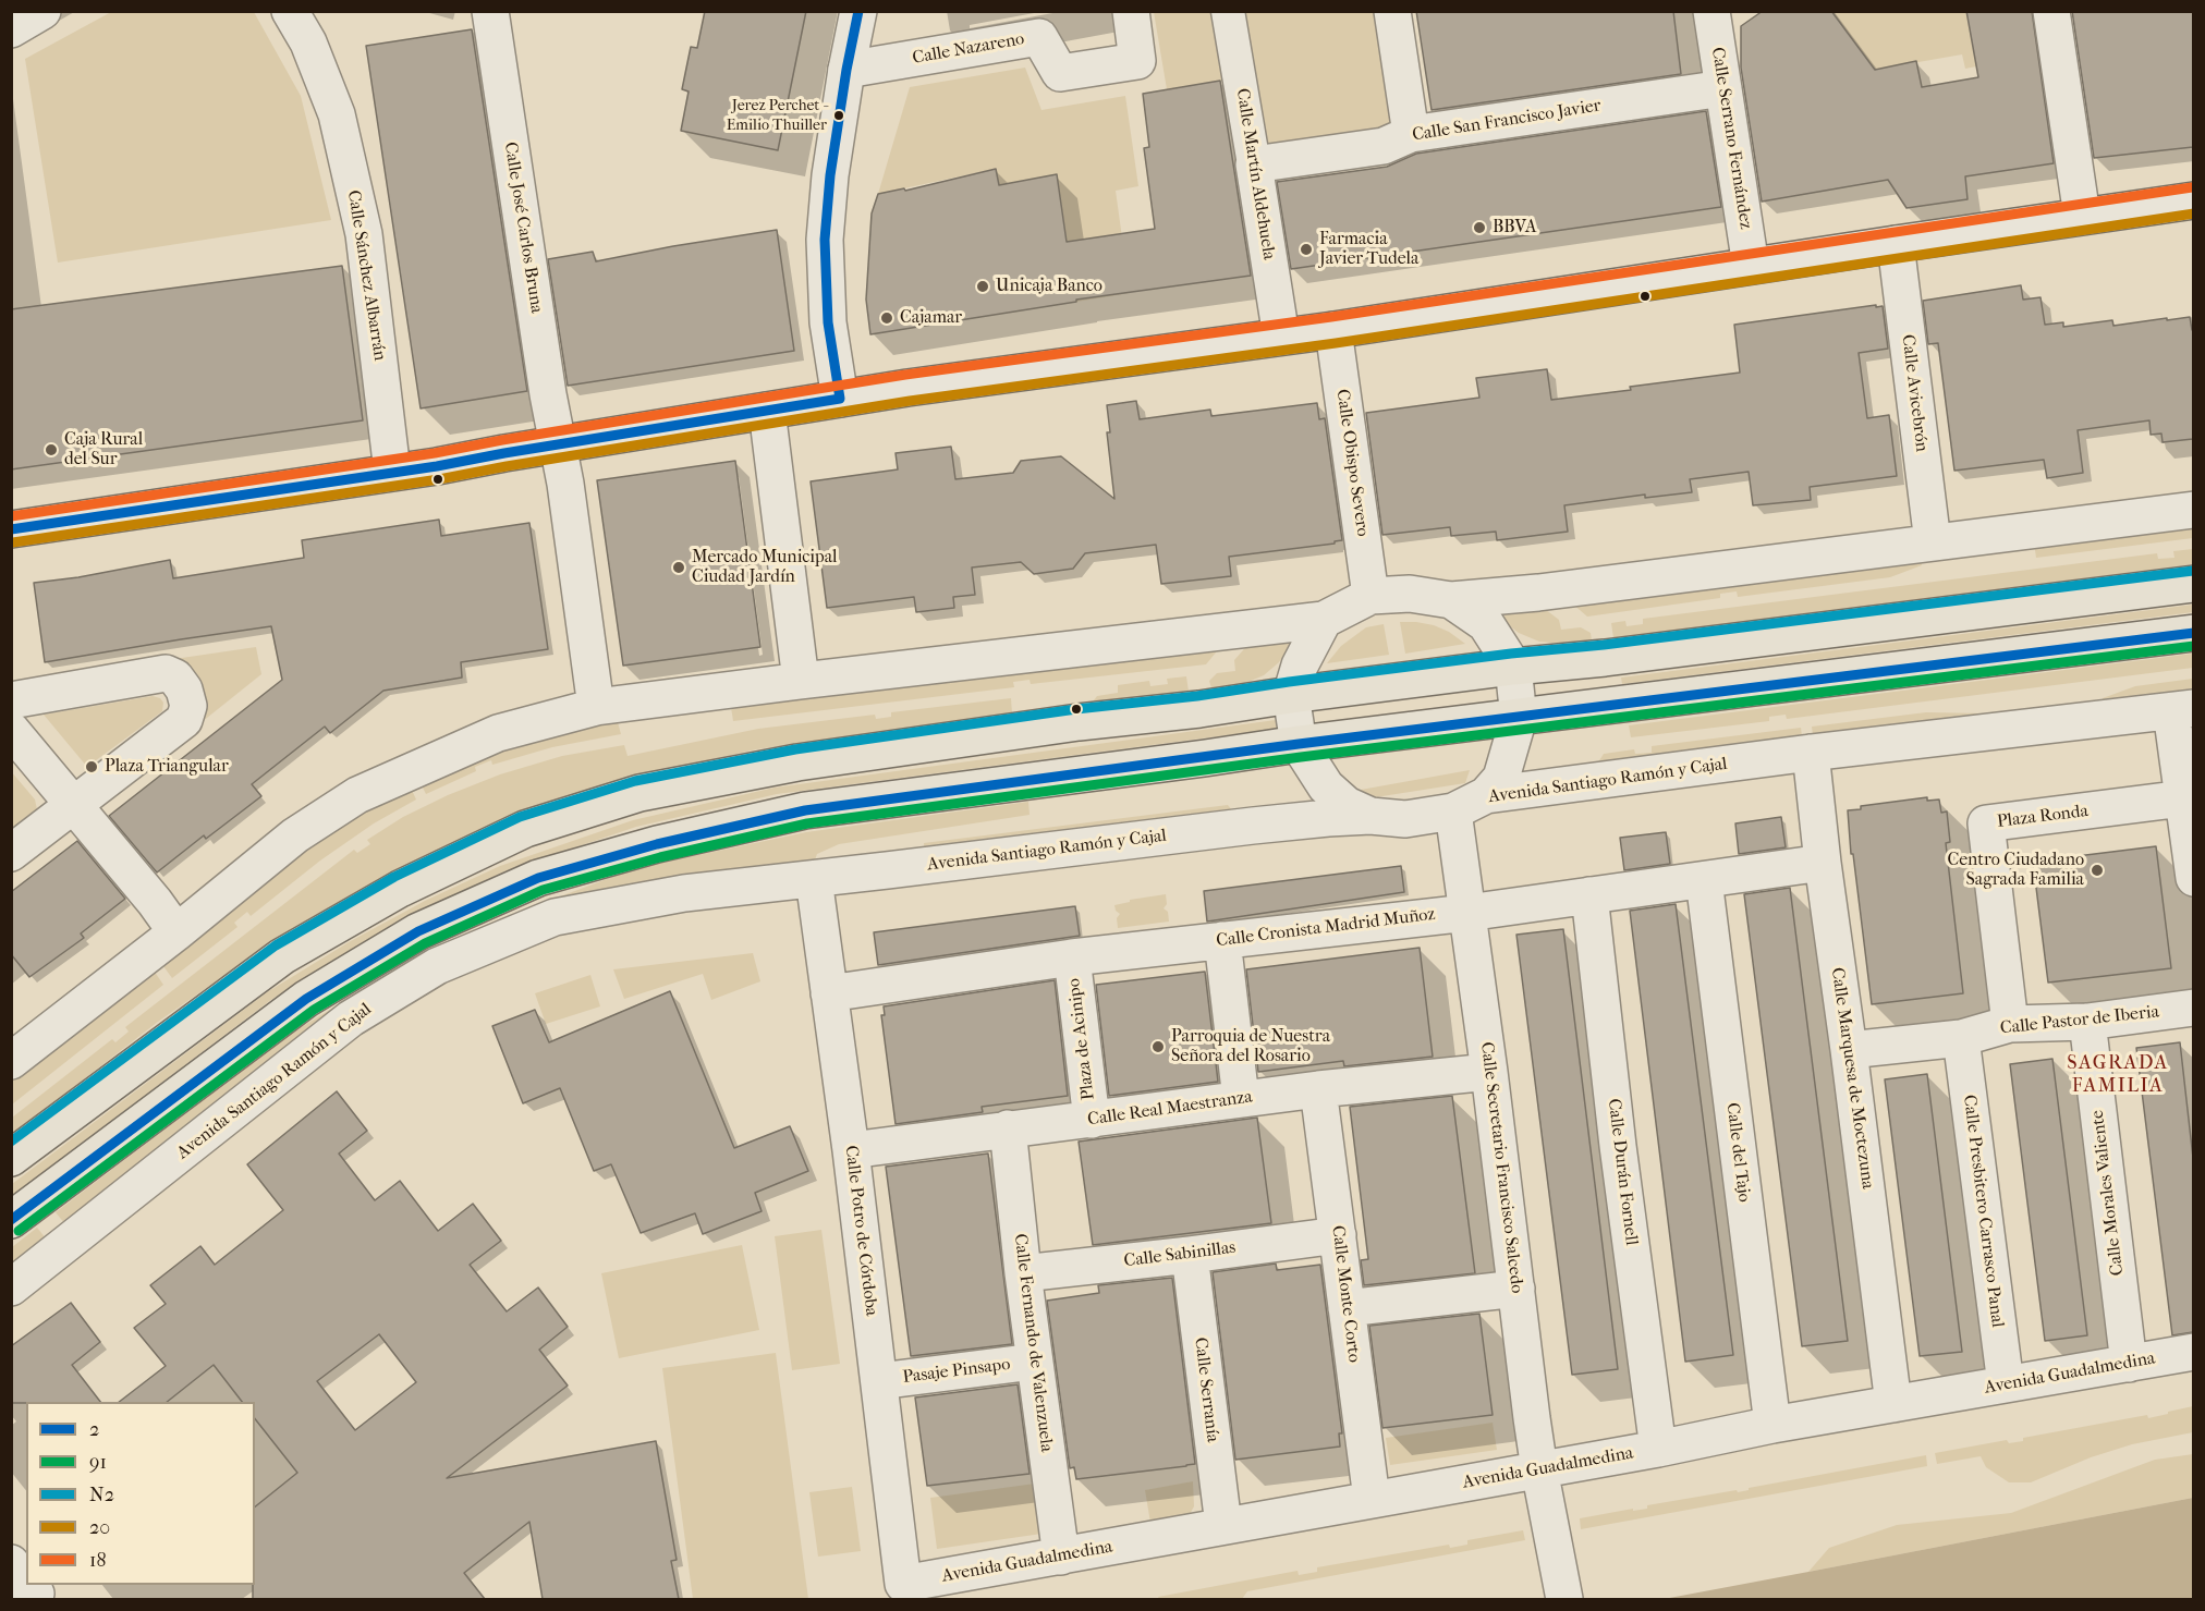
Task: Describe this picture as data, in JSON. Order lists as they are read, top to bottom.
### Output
{
  "streets": {
    "street": [
      "Calle Nazareno",
      "Calle San Francisco Javier",
      "Calle Serrano Fernández",
      "Calle Martín Aldehuela",
      "Calle José Carlos Bruna",
      "Calle Sánchez Albarrán",
      "Calle Avicebrón",
      "Calle Obispo Severo",
      "Avenida Santiago Ramón y Cajal",
      "Plaza Ronda",
      "Calle Cronista Madrid Muñoz",
      "Calle Pastor de Iberia",
      "Plaza de Acinipo",
      "Calle Marquesa de Moctezuna",
      "Calle Real Maestranza",
      "Calle del Tajo",
      "Calle Secretario Francisco Salcedo",
      "Calle Durán Fornell",
      "Calle Morales Valiente",
      "Calle Presbitero Carrasco Panal",
      "Calle Potro de Córdoba",
      "Calle Sabinillas",
      "Calle Monte Corto",
      "Calle Fernando de Valenzuela",
      "Pasaje Pinsapo",
      "Avenida Guadalmedina",
      "Calle Serranía"
    ]
  },
  "crossings": [
    ["Calle San Francisco Javier", "Calle Serrano Fernández"],
    ["Calle San Francisco Javier", "Calle Martín Aldehuela"],
    ["Avenida Santiago Ramón y Cajal", "Calle Marquesa de Moctezuna"],
    ["Avenida Santiago Ramón y Cajal", "Calle Secretario Francisco Salcedo"],
    ["Avenida Santiago Ramón y Cajal", "Calle Potro de Córdoba"],
    ["Plaza Ronda", "Calle Pastor de Iberia"],
    ["Calle Cronista Madrid Muñoz", "Plaza de Acinipo"],
    ["Calle Cronista Madrid Muñoz", "Calle Marquesa de Moctezuna"],
    ["Calle Cronista Madrid Muñoz", "Calle del Tajo"],
    ["Calle Cronista Madrid Muñoz", "Calle Secretario Francisco Salcedo"],
    ["Calle Cronista Madrid Muñoz", "Calle Durán Fornell"],
    ["Calle Cronista Madrid Muñoz", "Calle Potro de Córdoba"],
    ["Calle Pastor de Iberia", "Calle Marquesa de Moctezuna"],
    ["Calle Pastor de Iberia", "Calle Morales Valiente"],
    ["Calle Pastor de Iberia", "Calle Presbitero Carrasco Panal"],
    ["Plaza de Acinipo", "Calle Real Maestranza"],
    ["Calle Marquesa de Moctezuna", "Avenida Guadalmedina"],
    ["Calle Real Maestranza", "Calle Secretario Francisco Salcedo"],
    ["Calle Real Maestranza", "Calle Potro de Córdoba"],
    ["Calle Real Maestranza", "Calle Monte Corto"],
    ["Calle Real Maestranza", "Calle Fernando de Valenzuela"],
    ["Calle del Tajo", "Avenida Guadalmedina"],
    ["Calle Secretario Francisco Salcedo", "Avenida Guadalmedina"],
    ["Calle Durán Fornell", "Avenida Guadalmedina"],
    ["Calle Morales Valiente", "Avenida Guadalmedina"],
    ["Calle Presbitero Carrasco Panal", "Avenida Guadalmedina"],
    ["Calle Potro de Córdoba", "Pasaje Pinsapo"],
    ["Calle Potro de Córdoba", "Avenida Guadalmedina"],
    ["Calle Sabinillas", "Calle Monte Corto"],
    ["Calle Sabinillas", "Calle Fernando de Valenzuela"],
    ["Calle Sabinillas", "Calle Serranía"],
    ["Calle Monte Corto", "Avenida Guadalmedina"],
    ["Calle Fernando de Valenzuela", "Pasaje Pinsapo"],
    ["Calle Fernando de Valenzuela", "Avenida Guadalmedina"],
    ["Avenida Guadalmedina", "Calle Serranía"]
  ],
  "districts": ["SAGRADA FAMILIA"],
  "places": [
    "Jerez Perchet - Emilio Thuiller",
    "BBVA",
    "Farmacia Javier Tudela",
    "Unicaja Banco",
    "Cajamar",
    "Caja Rural del Sur",
    "Mercado Municipal Ciudad Jardín",
    "Plaza Triangular",
    "Centro Ciudadano Sagrada Familia",
    "Parroquia de Nuestra Señora del Rosario"
  ],
  "lines": [
    "transit line 2",
    "transit line 18",
    "transit line 20",
    "transit line N2",
    "transit line 91"
  ],
  "legend": [
    "2",
    "91",
    "N2",
    "20",
    "18"
  ]
}
